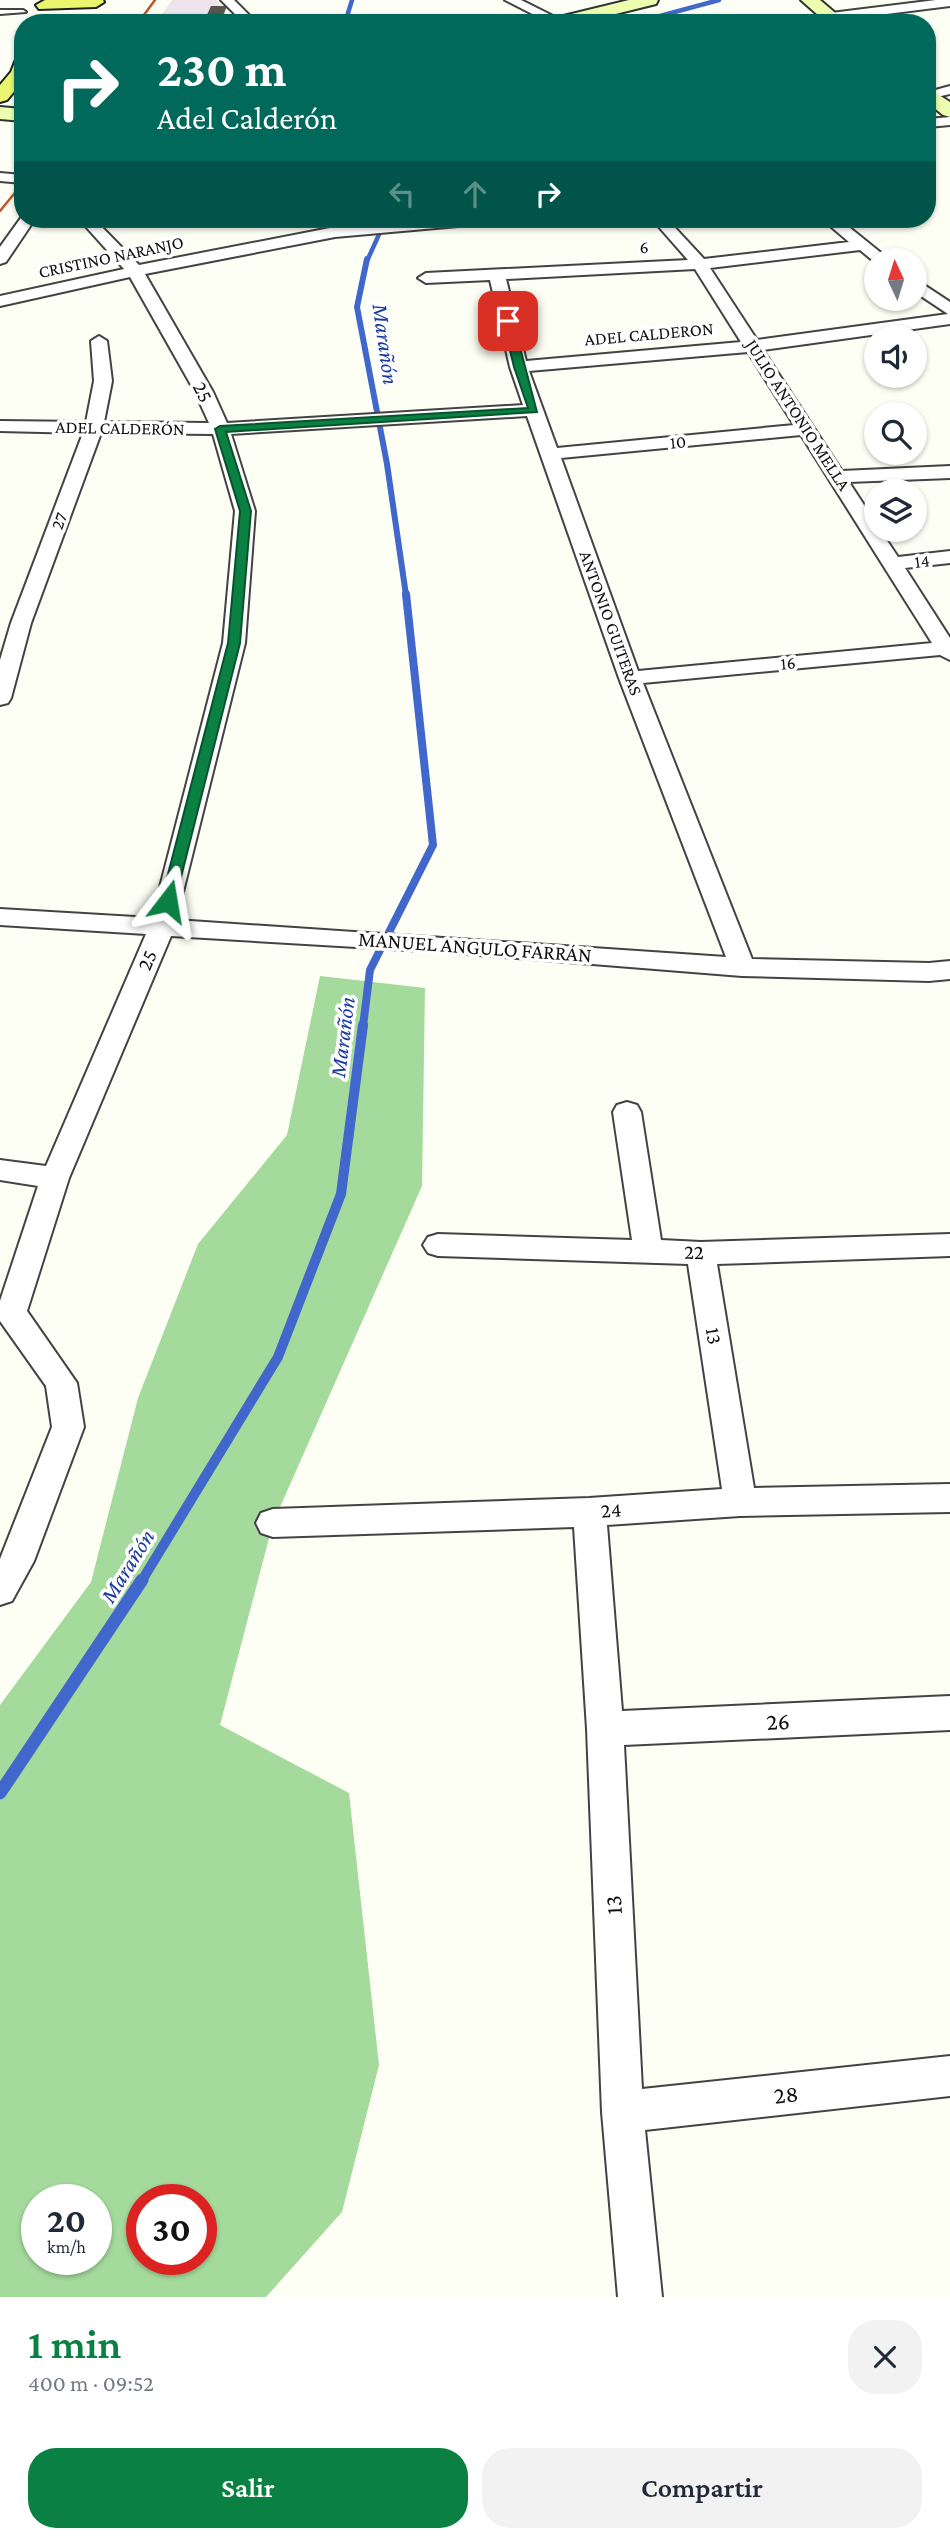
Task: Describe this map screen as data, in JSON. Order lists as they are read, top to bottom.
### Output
{
  "streets": {
    "street": [
      "6",
      "CRISTINO NARANJO",
      "ADEL CALDERON",
      "25",
      "JULIO ANTONIO MELLA",
      "ADEL CALDERÓN",
      "10",
      "27",
      "14",
      "ANTONIO GUITERAS",
      "16",
      "MANUEL ANGULO FARRÁN",
      "22",
      "13",
      "24",
      "26",
      "28"
    ]
  },
  "crossings": [
    ["6", "JULIO ANTONIO MELLA"],
    ["6", "ANTONIO GUITERAS"],
    ["CRISTINO NARANJO", "25"],
    ["ADEL CALDERON", "JULIO ANTONIO MELLA"],
    ["ADEL CALDERON", "ANTONIO GUITERAS"],
    ["25", "ADEL CALDERÓN"],
    ["25", "MANUEL ANGULO FARRÁN"],
    ["JULIO ANTONIO MELLA", "10"],
    ["JULIO ANTONIO MELLA", "14"],
    ["JULIO ANTONIO MELLA", "16"],
    ["ADEL CALDERÓN", "27"],
    ["ADEL CALDERÓN", "ANTONIO GUITERAS"],
    ["10", "ANTONIO GUITERAS"],
    ["ANTONIO GUITERAS", "16"],
    ["ANTONIO GUITERAS", "MANUEL ANGULO FARRÁN"],
    ["22", "13"],
    ["13", "24"],
    ["13", "26"],
    ["13", "28"]
  ],
  "water": ["Marañón"],
  "north": "top",
  "page": {
    "turn": ["230 m", "Adel Calderón"],
    "speed": "20 km/h",
    "limit": "30",
    "heading": ["1 min", "400 m · 09:52"],
    "buttons": ["Salir", "Compartir"]
  }
}
